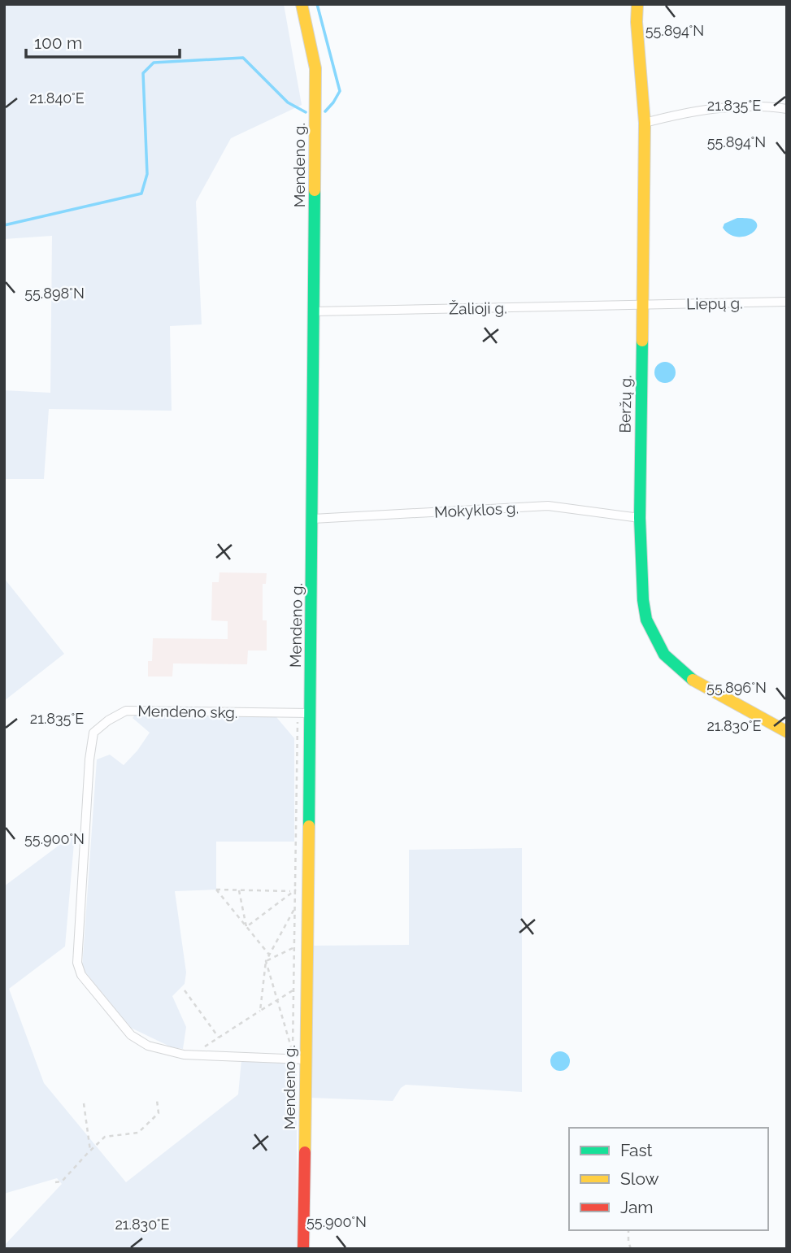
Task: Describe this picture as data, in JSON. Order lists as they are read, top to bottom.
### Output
{
  "streets": {
    "street": [
      "Mendeno g.",
      "Liepų g.",
      "Žalioji g.",
      "Beržų g.",
      "Mokyklos g.",
      "Mendeno skg."
    ]
  },
  "crossings": [
    ["Mendeno g.", "Žalioji g."],
    ["Mendeno g.", "Mokyklos g."],
    ["Mendeno g.", "Mendeno skg."],
    ["Liepų g.", "Žalioji g."],
    ["Liepų g.", "Beržų g."],
    ["Žalioji g.", "Beržų g."],
    ["Beržų g.", "Mokyklos g."]
  ],
  "legend": ["Fast", "Slow", "Jam"],
  "scale_bar": "100 m",
  "coordinates": [
    "55.894°N",
    "21.840°E",
    "21.835°E",
    "55.898°N",
    "55.896°N",
    "21.830°E",
    "55.900°N"
  ]
}
